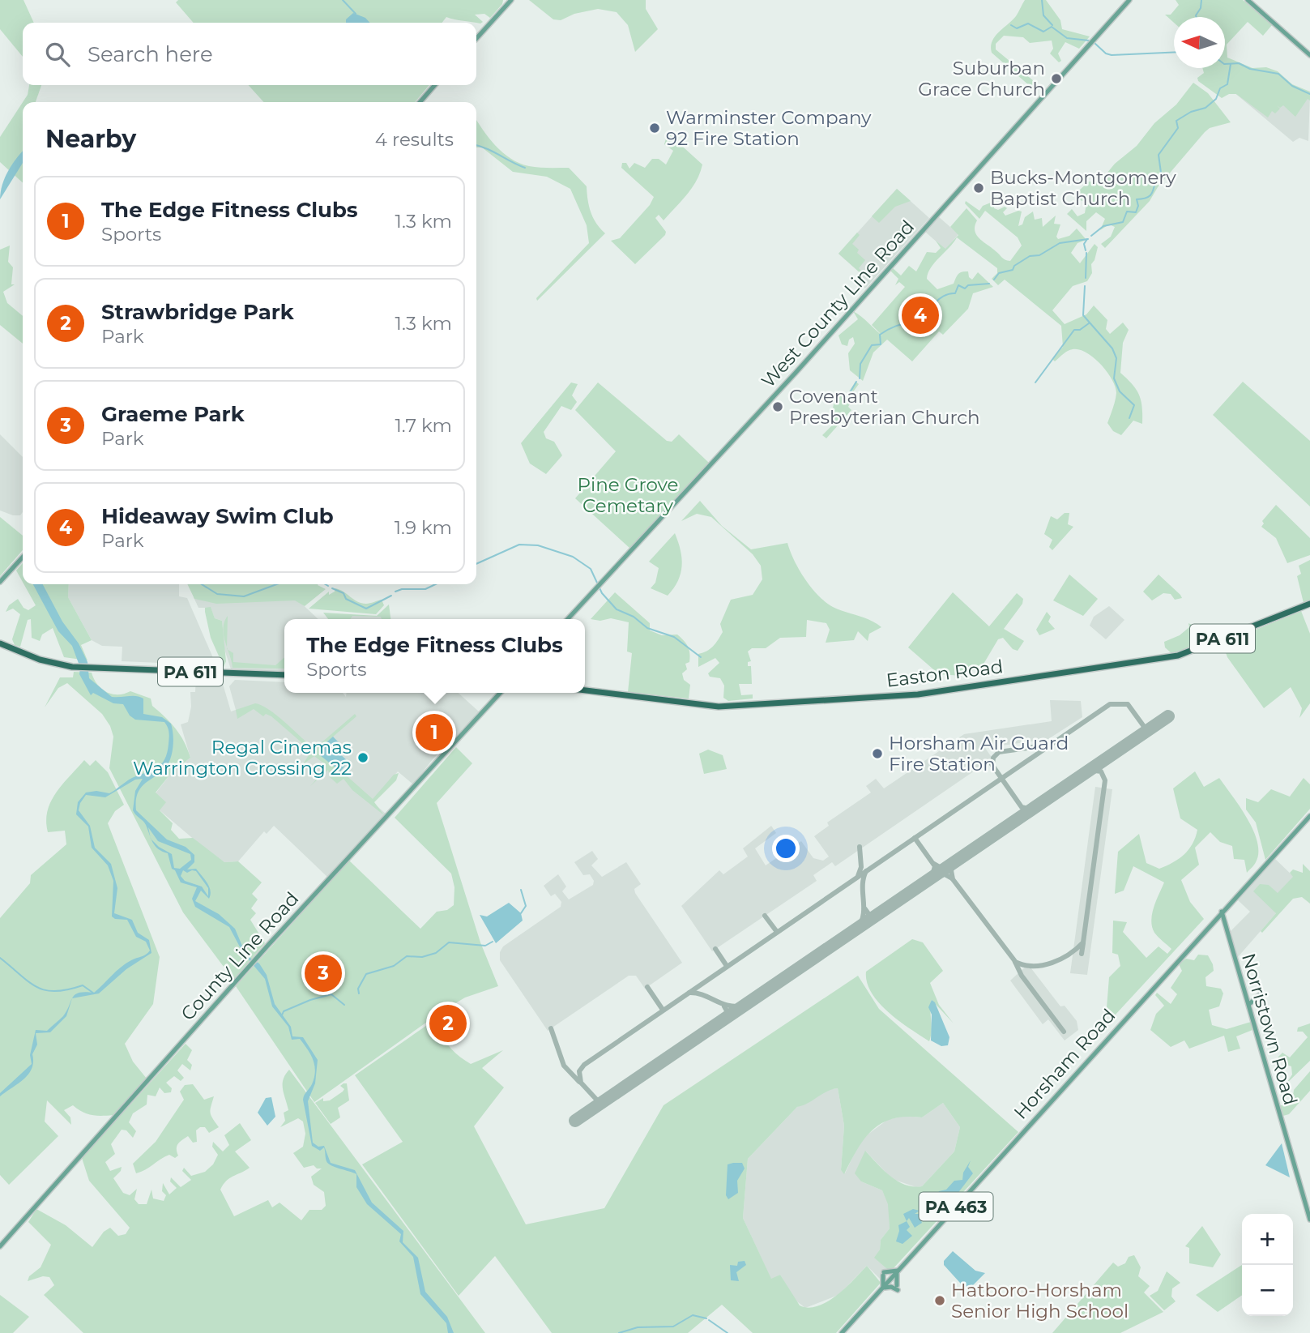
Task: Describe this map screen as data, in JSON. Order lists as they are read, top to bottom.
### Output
{
  "streets": {
    "highway": ["PA 611", "Easton Road"],
    "main road": [
      "West County Line Road",
      "County Line Road",
      "Norristown Road",
      "Horsham Road",
      "PA 463"
    ]
  },
  "crossings": [
    ["Norristown Road", "Horsham Road"]
  ],
  "parks": ["Pine Grove Cemetary"],
  "places": [
    "Suburban Grace Church",
    "Warminster Company 92 Fire Station",
    "Bucks-Montgomery Baptist Church",
    "Covenant Presbyterian Church",
    "Horsham Air Guard Fire Station",
    "Regal Cinemas Warrington Crossing 22",
    "Hatboro-Horsham Senior High School"
  ],
  "north": "left",
  "page": {
    "search": "Search here",
    "heading": ["Nearby", "4 results"],
    "list": [
      {
        "mark": "1",
        "name": "The Edge Fitness Clubs",
        "note": "Sports",
        "value": "1.3 km"
      },
      {
        "mark": "2",
        "name": "Strawbridge Park",
        "note": "Park",
        "value": "1.3 km"
      },
      {
        "mark": "3",
        "name": "Graeme Park",
        "note": "Park",
        "value": "1.7 km"
      },
      {
        "mark": "4",
        "name": "Hideaway Swim Club",
        "note": "Park",
        "value": "1.9 km"
      }
    ],
    "pins": [
      "4",
      "1",
      "3",
      "2"
    ],
    "popup": ["The Edge Fitness Clubs", "Sports"],
    "map_buttons": ["+", "−"]
  }
}
